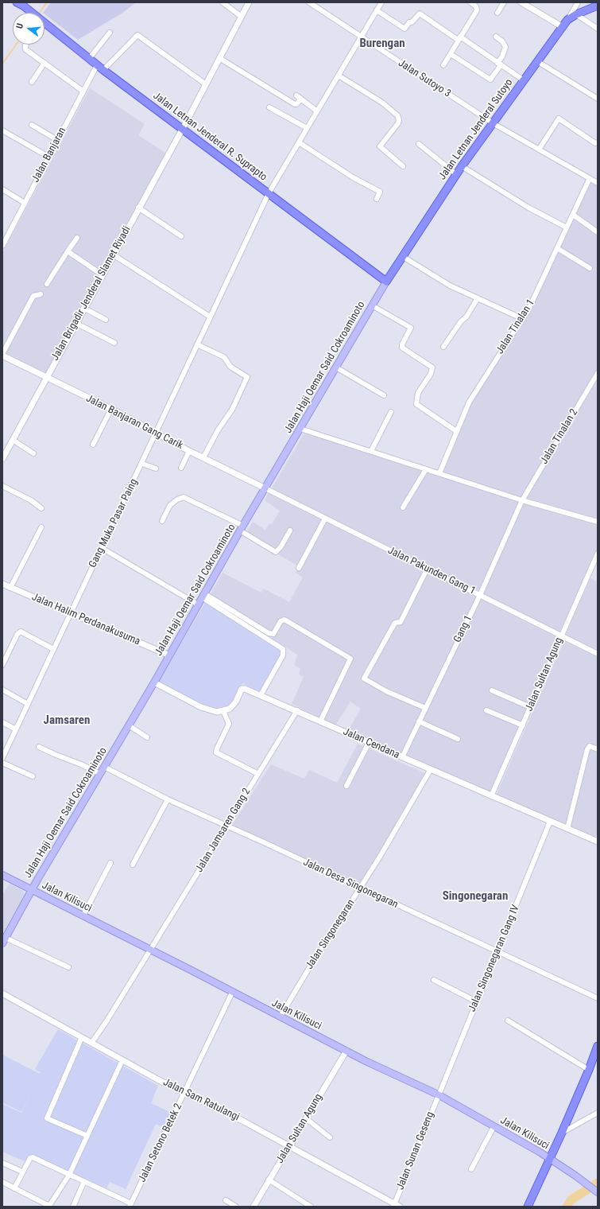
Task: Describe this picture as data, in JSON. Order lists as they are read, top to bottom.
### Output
{
  "streets": {
    "main road": [
      "Jalan Letnan Jenderal Sutoyo",
      "Jalan Letnan Jenderal R. Suprapto",
      "Jalan Haji Oemar Said Cokroaminoto",
      "Jalan Kilisuci"
    ],
    "street": [
      "Jalan Sutoyo 3",
      "Jalan Banjaran",
      "Jalan Brigadir Jenderal Slamet Riyadi",
      "Jalan Tinalan 1",
      "Jalan Banjaran Gang Carik",
      "Jalan Tinalan 2",
      "Gang Muka Pasar Paing",
      "Jalan Pakunden Gang 1",
      "Jalan Halim Perdanakusuma",
      "Gang 1",
      "Jalan Sultan Agung",
      "Jalan Cendana",
      "Jalan Jamsaren Gang 2",
      "Jalan Desa Singonegaran",
      "Jalan Singonegaran",
      "Jalan Singonegaran Gang IV",
      "Jalan Sam Ratulangi",
      "Jalan Setono Betek 2",
      "Jalan Sunan Geseng"
    ]
  },
  "crossings": [
    ["Jalan Sutoyo 3", "Jalan Letnan Jenderal Sutoyo"],
    ["Jalan Sutoyo 3", "Jalan Tinalan 1"],
    ["Jalan Sutoyo 3", "Gang Muka Pasar Paing"],
    ["Jalan Letnan Jenderal Sutoyo", "Jalan Letnan Jenderal R. Suprapto"],
    ["Jalan Letnan Jenderal Sutoyo", "Jalan Haji Oemar Said Cokroaminoto"],
    ["Jalan Letnan Jenderal R. Suprapto", "Jalan Banjaran"],
    ["Jalan Letnan Jenderal R. Suprapto", "Jalan Brigadir Jenderal Slamet Riyadi"],
    ["Jalan Letnan Jenderal R. Suprapto", "Jalan Haji Oemar Said Cokroaminoto"],
    ["Jalan Letnan Jenderal R. Suprapto", "Gang Muka Pasar Paing"],
    ["Jalan Brigadir Jenderal Slamet Riyadi", "Jalan Banjaran Gang Carik"],
    ["Jalan Haji Oemar Said Cokroaminoto", "Jalan Banjaran Gang Carik"],
    ["Jalan Haji Oemar Said Cokroaminoto", "Jalan Pakunden Gang 1"],
    ["Jalan Haji Oemar Said Cokroaminoto", "Jalan Halim Perdanakusuma"],
    ["Jalan Haji Oemar Said Cokroaminoto", "Jalan Desa Singonegaran"],
    ["Jalan Haji Oemar Said Cokroaminoto", "Jalan Kilisuci"],
    ["Jalan Banjaran Gang Carik", "Gang Muka Pasar Paing"],
    ["Jalan Banjaran Gang Carik", "Jalan Pakunden Gang 1"],
    ["Jalan Tinalan 2", "Gang 1"],
    ["Gang Muka Pasar Paing", "Jalan Halim Perdanakusuma"],
    ["Jalan Pakunden Gang 1", "Gang 1"],
    ["Jalan Pakunden Gang 1", "Jalan Sultan Agung"],
    ["Gang 1", "Jalan Cendana"],
    ["Jalan Sultan Agung", "Jalan Cendana"],
    ["Jalan Sultan Agung", "Jalan Kilisuci"],
    ["Jalan Sultan Agung", "Jalan Sam Ratulangi"],
    ["Jalan Cendana", "Jalan Jamsaren Gang 2"],
    ["Jalan Cendana", "Jalan Singonegaran"],
    ["Jalan Cendana", "Jalan Singonegaran Gang IV"],
    ["Jalan Jamsaren Gang 2", "Jalan Desa Singonegaran"],
    ["Jalan Jamsaren Gang 2", "Jalan Kilisuci"],
    ["Jalan Jamsaren Gang 2", "Jalan Sam Ratulangi"],
    ["Jalan Desa Singonegaran", "Jalan Singonegaran"],
    ["Jalan Desa Singonegaran", "Jalan Singonegaran Gang IV"],
    ["Jalan Kilisuci", "Jalan Singonegaran"],
    ["Jalan Kilisuci", "Jalan Singonegaran Gang IV"],
    ["Jalan Kilisuci", "Jalan Setono Betek 2"],
    ["Jalan Kilisuci", "Jalan Sunan Geseng"],
    ["Jalan Singonegaran Gang IV", "Jalan Sunan Geseng"],
    ["Jalan Sam Ratulangi", "Jalan Setono Betek 2"],
    ["Jalan Sam Ratulangi", "Jalan Sunan Geseng"]
  ],
  "districts": ["Burengan", "Jamsaren", "Singonegaran"],
  "north": "left"
}
